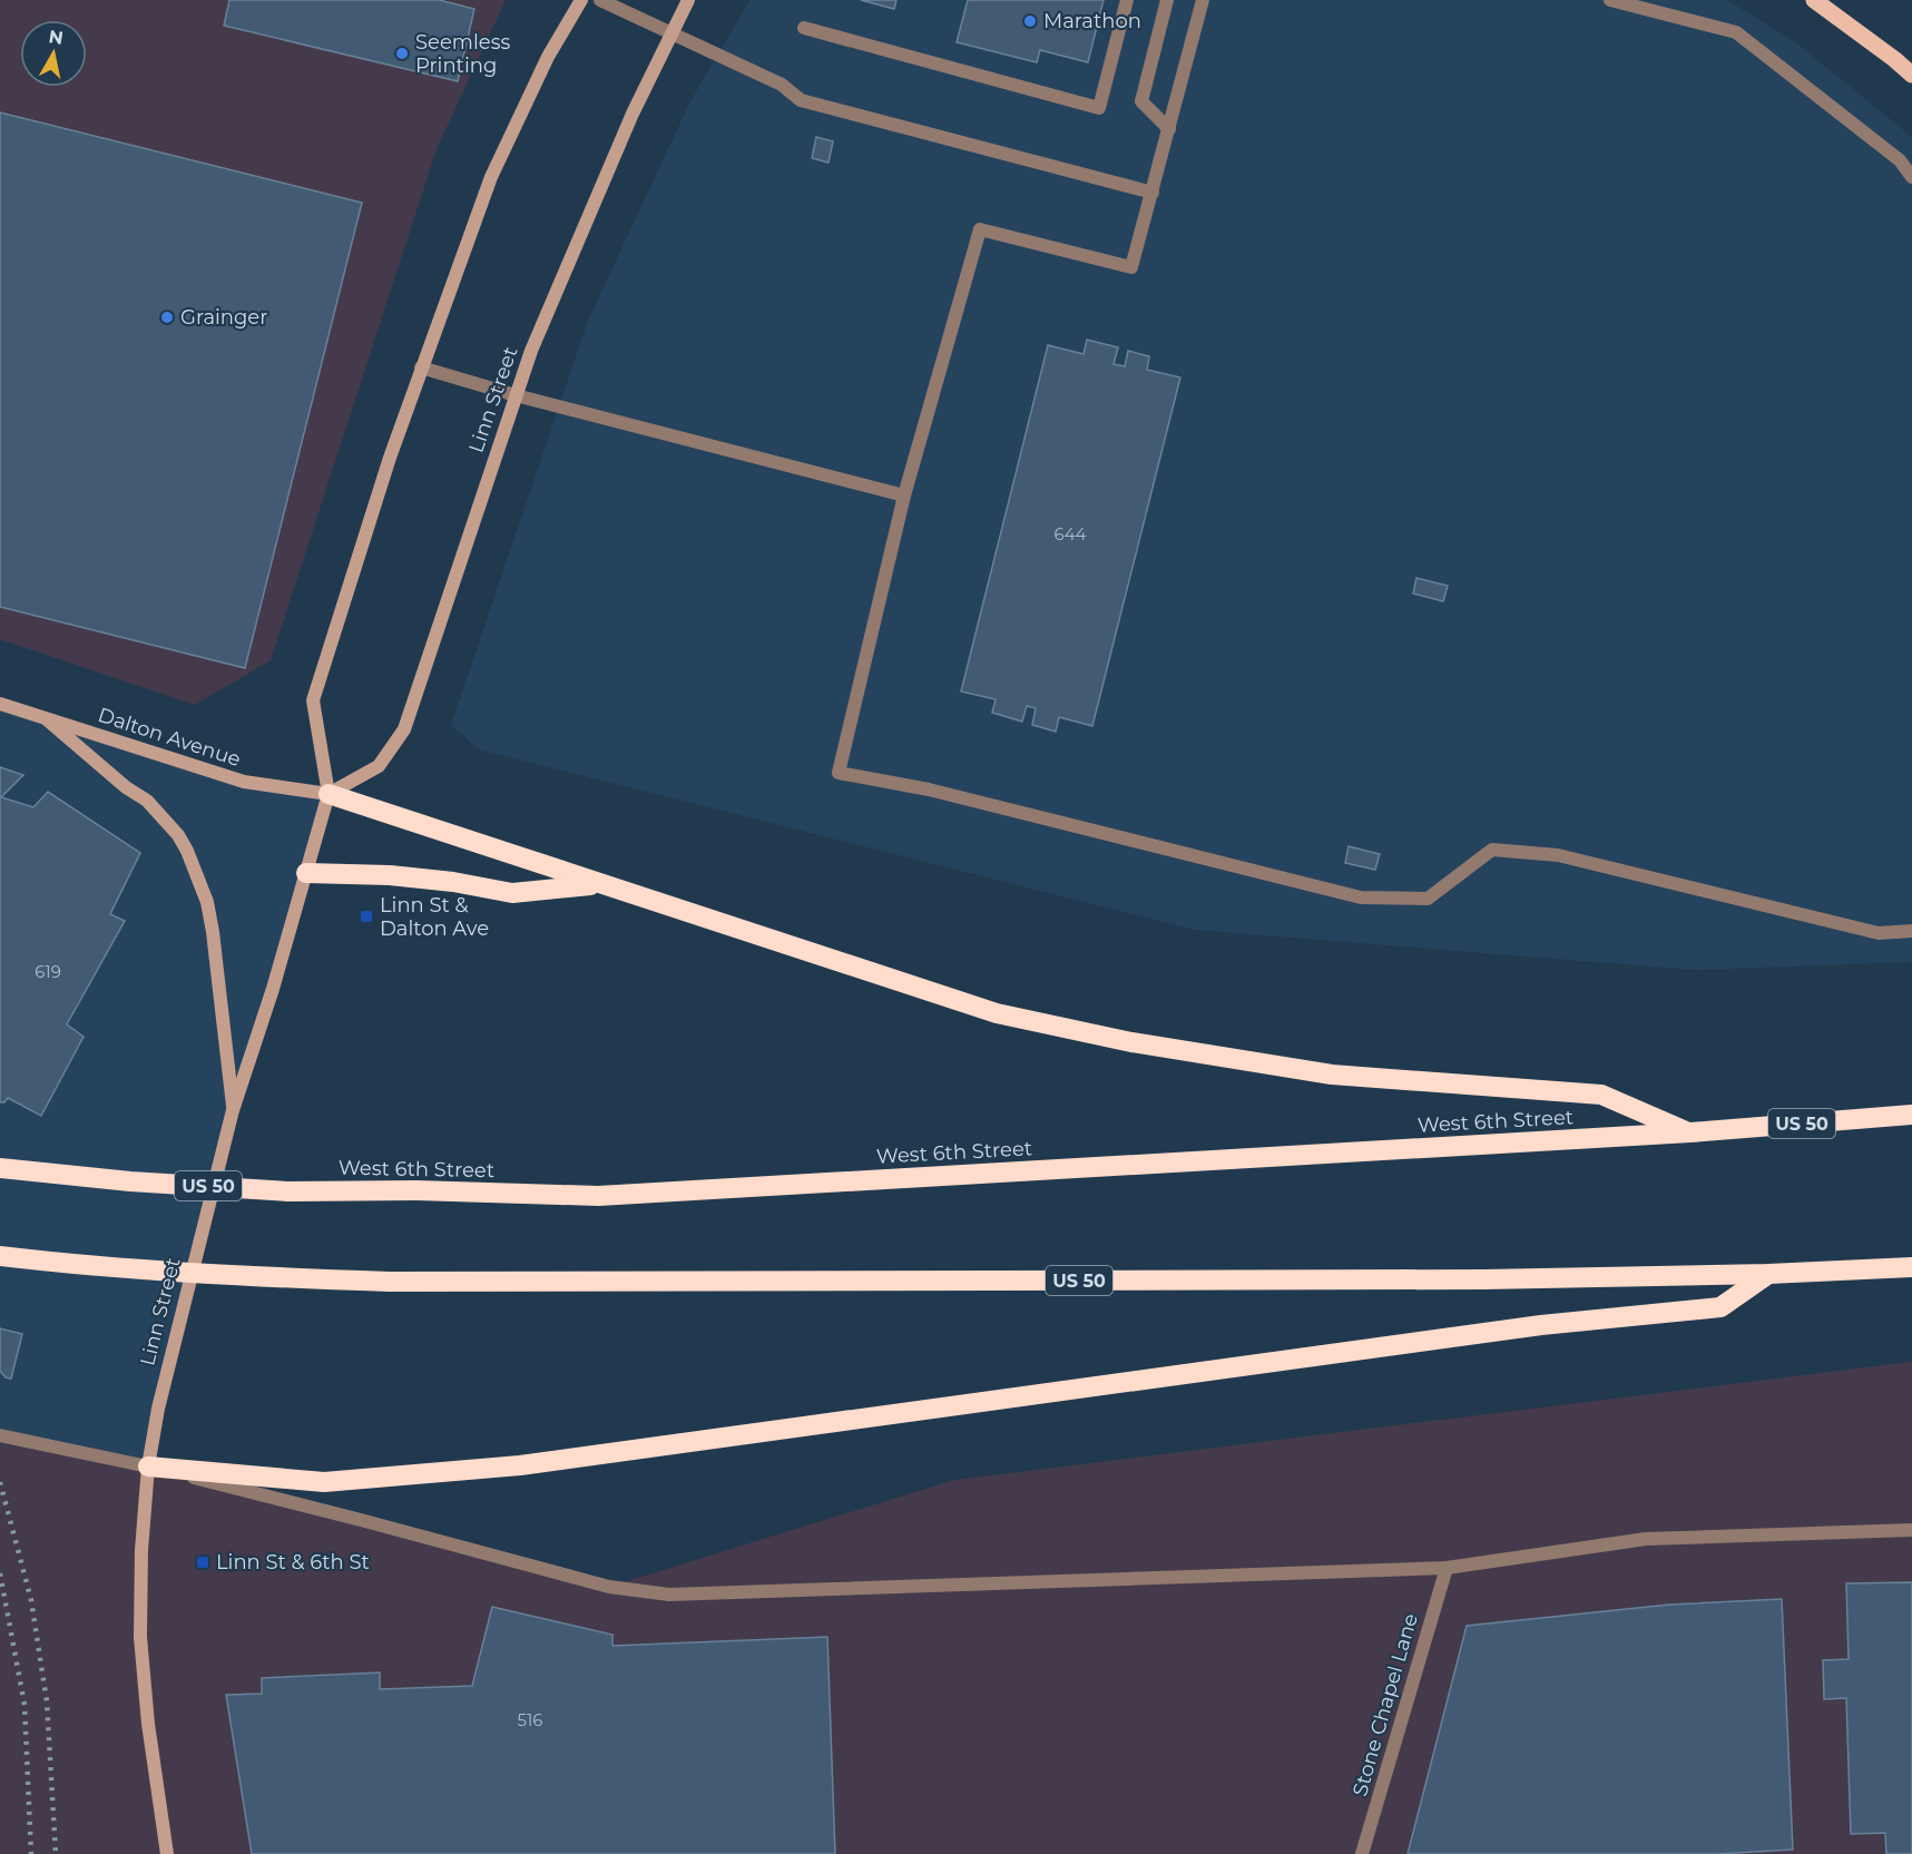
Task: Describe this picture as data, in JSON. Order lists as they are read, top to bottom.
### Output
{
  "streets": {
    "highway": ["West 6th Street", "US 50"],
    "main road": ["Linn Street", "Dalton Avenue"],
    "street": ["Stone Chapel Lane"]
  },
  "crossings": [
    ["Linn Street", "Dalton Avenue"]
  ],
  "places": {
    "other": ["Marathon", "Seemless Printing", "Grainger"],
    "transit": ["Linn St & Dalton Ave", "Linn St & 6th St"]
  },
  "house_numbers": ["644", "619", "516"],
  "north": "top"
}
